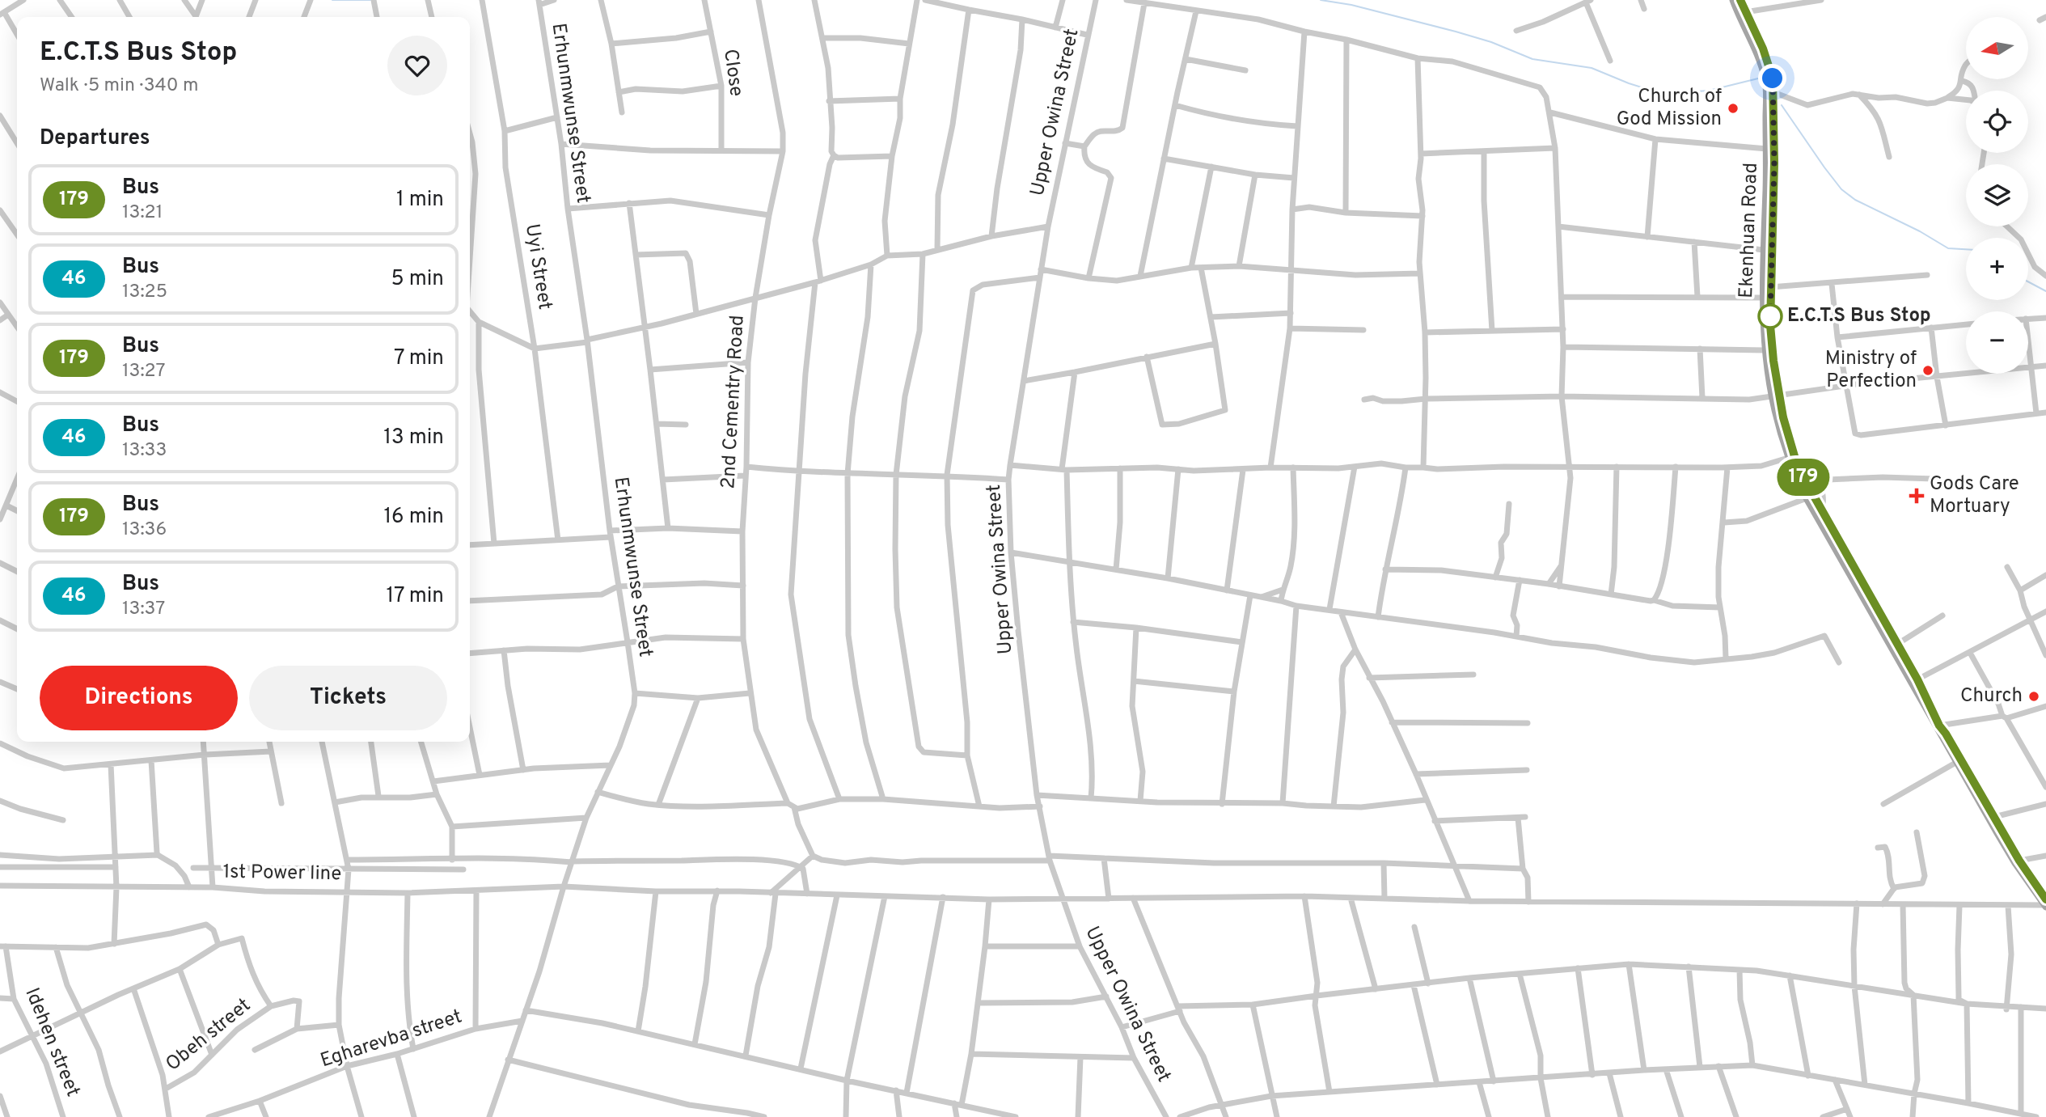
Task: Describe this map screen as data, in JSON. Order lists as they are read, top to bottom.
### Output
{
  "streets": {
    "main road": ["Ekenhuan Road"],
    "street": [
      "Close",
      "Upper Owina Street",
      "Erhunmwunse Street",
      "Uyi Street",
      "2nd Cementry Road",
      "1st Power line",
      "Obeh street",
      "Egharevba street",
      "Idehen street"
    ]
  },
  "crossings": [
    ["Upper Owina Street", "1st Power line"],
    ["Erhunmwunse Street", "1st Power line"],
    ["Erhunmwunse Street", "Egharevba street"],
    ["Ekenhuan Road", "1st Power line"]
  ],
  "places": {
    "other": [
      "Church of God Mission",
      "E.C.T.S Bus Stop",
      "Ministry of Perfection",
      "Church"
    ],
    "health": ["Gods Care Mortuary"]
  },
  "lines": ["bus line 179"],
  "north": "left",
  "page": {
    "on_map": "179",
    "map_buttons": ["+", "−"],
    "heading": [
      ["E.C.T.S Bus Stop", "Walk · 5 min · 340 m"],
      "Departures"
    ],
    "list": [
      {
        "mark": "179",
        "name": "Bus",
        "note": "13:21",
        "value": "1 min"
      },
      {
        "mark": "46",
        "name": "Bus",
        "note": "13:25",
        "value": "5 min"
      },
      {
        "mark": "179",
        "name": "Bus",
        "note": "13:27",
        "value": "7 min"
      },
      {
        "mark": "46",
        "name": "Bus",
        "note": "13:33",
        "value": "13 min"
      },
      {
        "mark": "179",
        "name": "Bus",
        "note": "13:36",
        "value": "16 min"
      },
      {
        "mark": "46",
        "name": "Bus",
        "note": "13:37",
        "value": "17 min"
      }
    ],
    "buttons": ["Directions", "Tickets"]
  }
}
